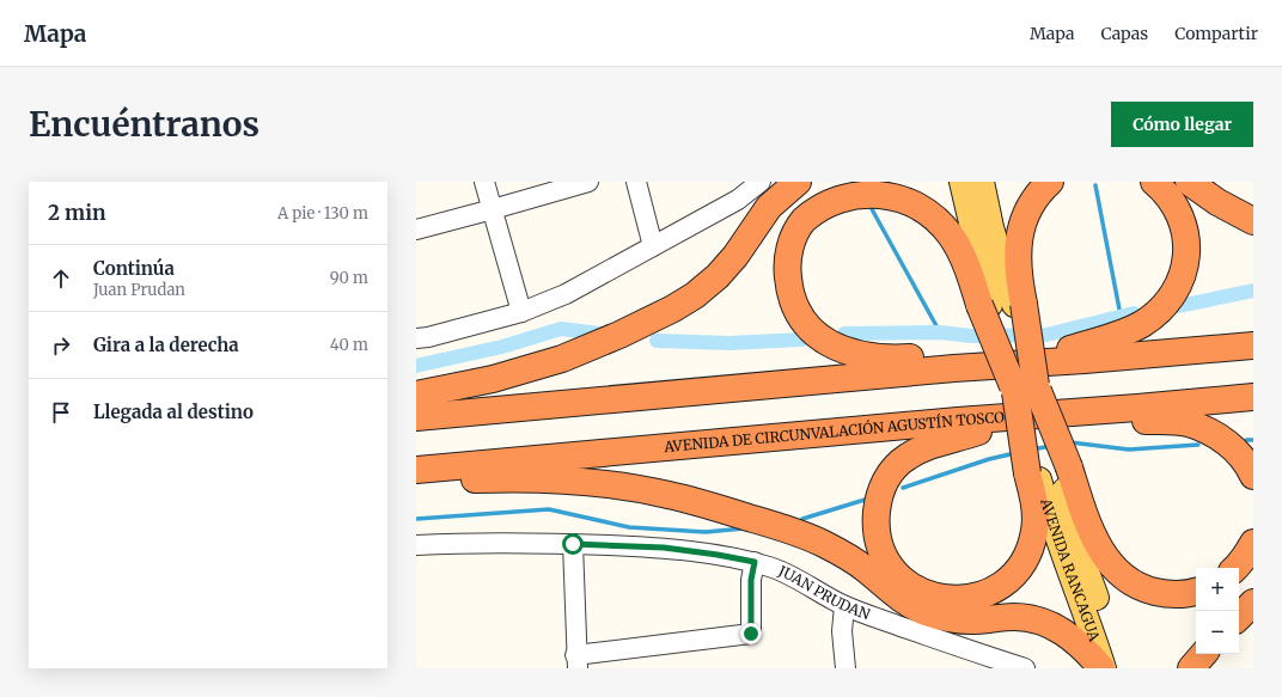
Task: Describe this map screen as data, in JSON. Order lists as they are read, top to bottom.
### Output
{
  "streets": {
    "highway": ["AVENIDA DE CIRCUNVALACIÓN AGUSTÍN TOSCO"],
    "main road": ["AVENIDA RANCAGUA"],
    "street": ["JUAN PRUDAN"]
  },
  "page": {
    "header": "Mapa",
    "nav": ["Mapa", "Capas", "Compartir"],
    "buttons": "Cómo llegar",
    "title": "Encuéntranos",
    "heading": ["2 min", "A pie · 130 m"],
    "list": [
      ["Continúa", "Juan Prudan", "90 m"],
      ["Gira a la derecha", "40 m"],
      "Llegada al destino"
    ],
    "map_buttons": ["+", "−"]
  }
}
